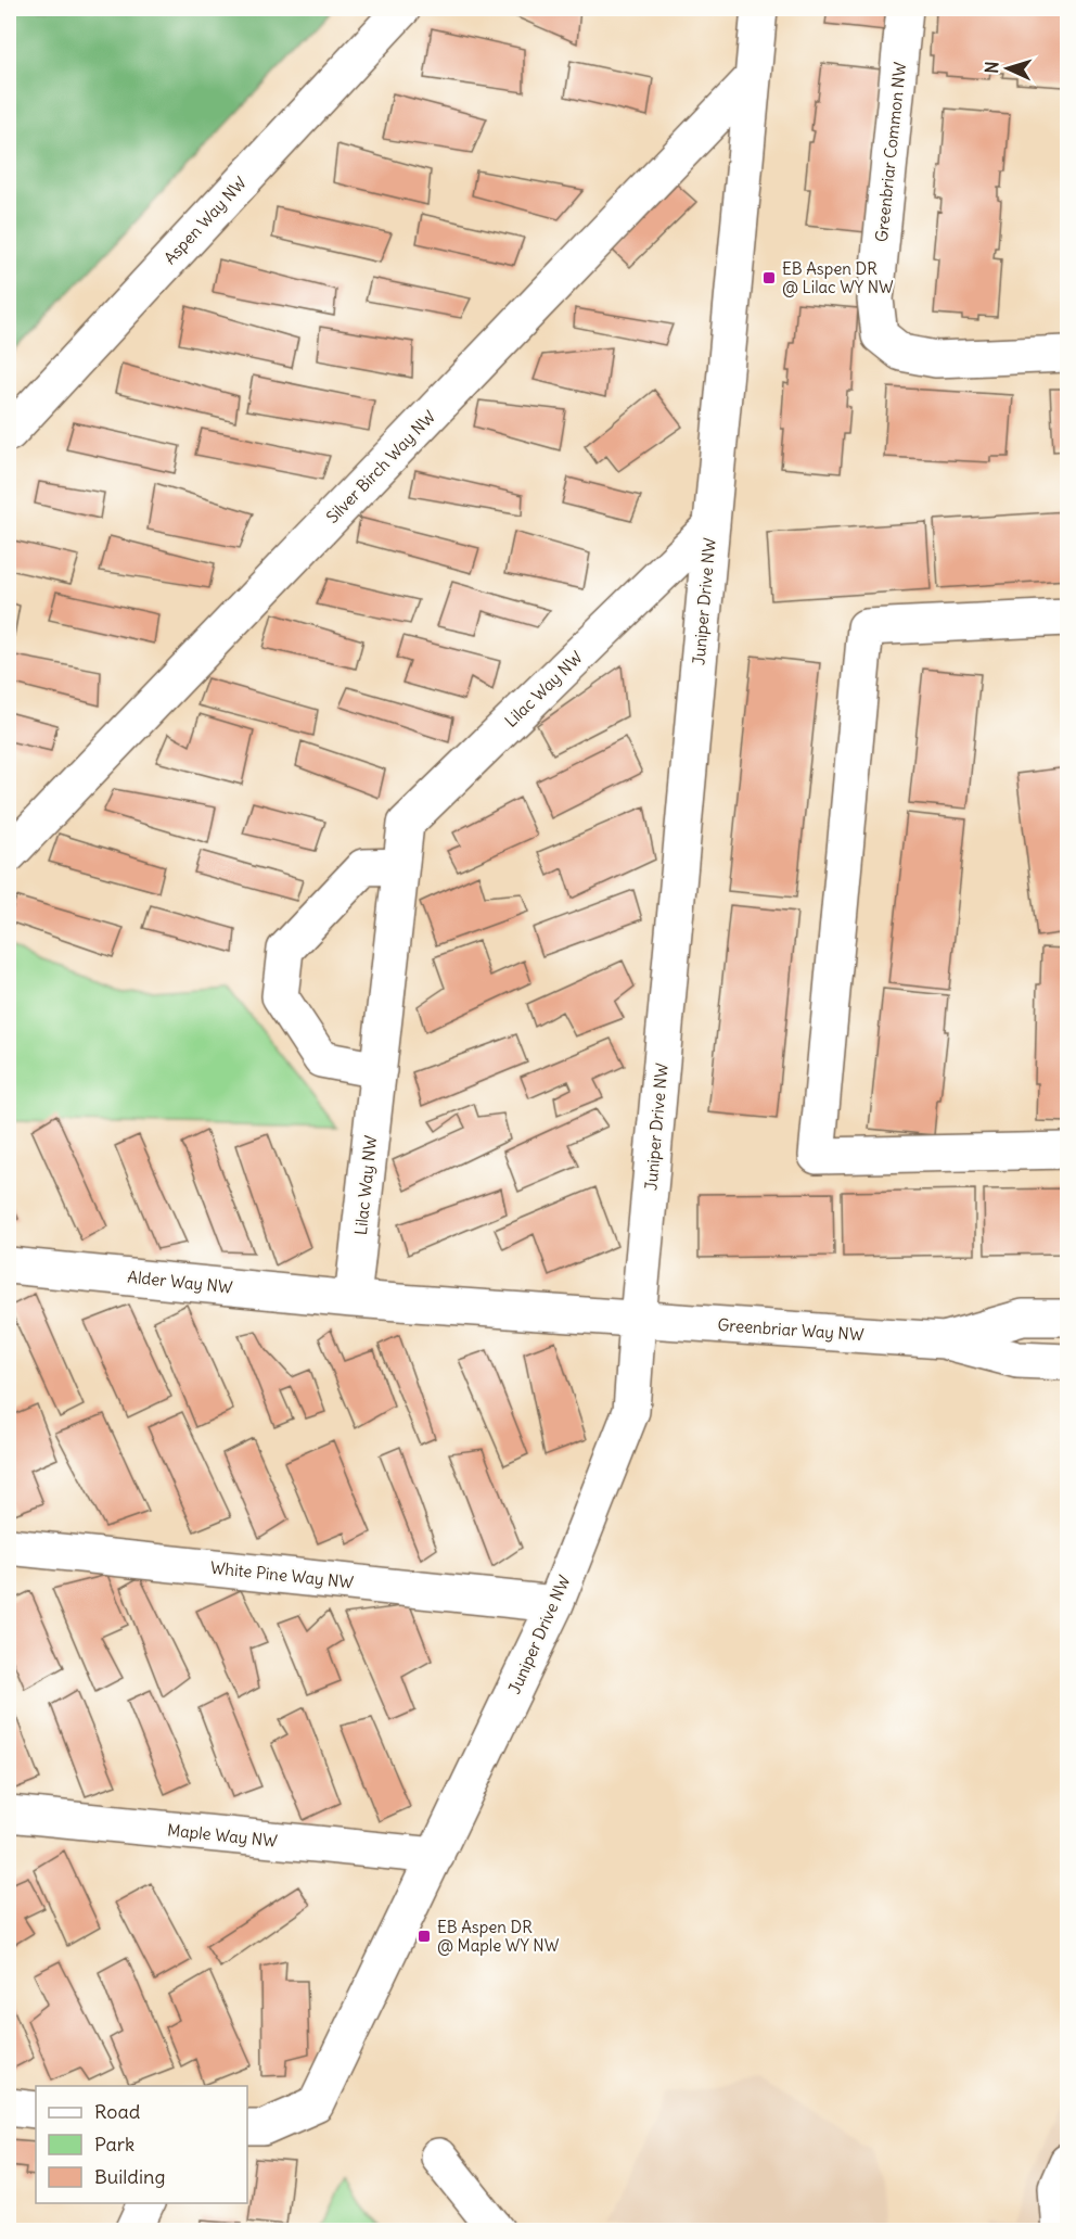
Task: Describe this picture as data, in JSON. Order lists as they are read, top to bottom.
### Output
{
  "streets": {
    "street": [
      "Greenbriar Common NW",
      "Aspen Way NW",
      "Silver Birch Way NW",
      "Juniper Drive NW",
      "Lilac Way NW",
      "Alder Way NW",
      "Greenbriar Way NW",
      "White Pine Way NW",
      "Maple Way NW"
    ]
  },
  "crossings": [
    ["Silver Birch Way NW", "Juniper Drive NW"],
    ["Juniper Drive NW", "Lilac Way NW"],
    ["Juniper Drive NW", "Alder Way NW"],
    ["Juniper Drive NW", "Greenbriar Way NW"],
    ["Juniper Drive NW", "White Pine Way NW"],
    ["Juniper Drive NW", "Maple Way NW"],
    ["Lilac Way NW", "Alder Way NW"],
    ["Alder Way NW", "Greenbriar Way NW"]
  ],
  "places": {
    "transit": ["EB Aspen DR @ Lilac WY NW", "EB Aspen DR @ Maple WY NW"]
  },
  "legend": ["Road", "Park", "Building"],
  "north": "left"
}
